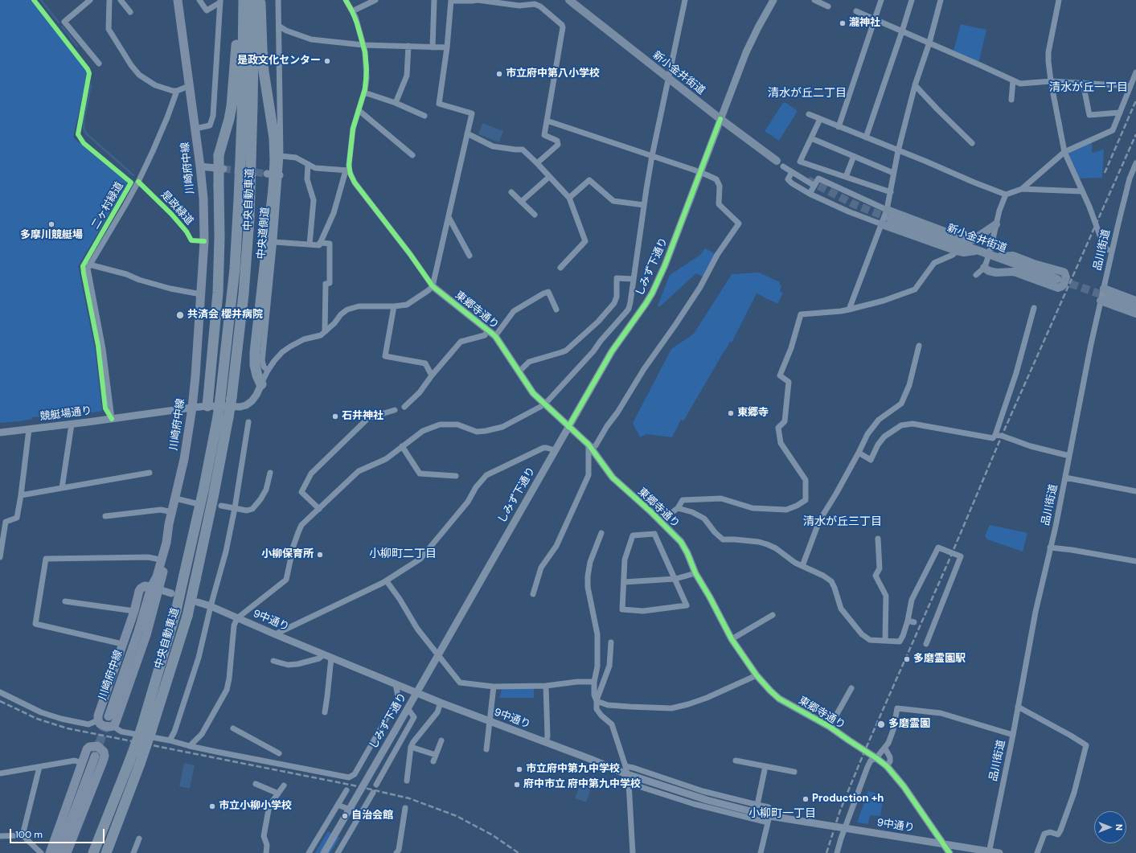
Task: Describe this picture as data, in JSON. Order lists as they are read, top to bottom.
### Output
{
  "streets": {
    "highway": ["中央自動車道"],
    "main road": ["新小金井街道", "川崎府中線"],
    "street": [
      "中央道側道",
      "品川街道",
      "しみず下通り",
      "東郷寺通り",
      "競艇場通り",
      "9中通り"
    ],
    "cycle path": ["二ヶ村緑道", "是政緑道"]
  },
  "crossings": [
    ["新小金井街道", "しみず下通り"],
    ["川崎府中線", "競艇場通り"],
    ["品川街道", "9中通り"],
    ["しみず下通り", "東郷寺通り"],
    ["しみず下通り", "9中通り"]
  ],
  "districts": [
    "清水が丘一丁目",
    "清水が丘二丁目",
    "清水が丘三丁目",
    "小柳町二丁目",
    "小柳町一丁目"
  ],
  "places": [
    "瀧神社",
    "是政文化センター",
    "市立府中第八小学校",
    "多摩川競艇場",
    "共済会 櫻井病院",
    "東郷寺",
    "石井神社",
    "小柳保育所",
    "多磨霊園駅",
    "多磨霊園",
    "市立府中第九中学校",
    "府中市立 府中第九中学校",
    "Production +h",
    "市立小柳小学校",
    "自治会館"
  ],
  "scale_bar": "100 m",
  "north": "right"
}
